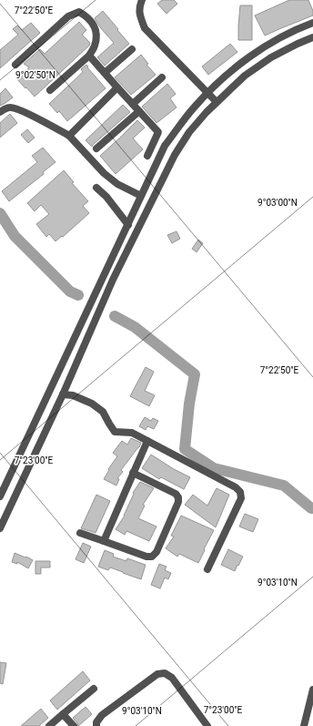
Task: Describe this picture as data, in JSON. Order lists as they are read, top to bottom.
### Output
{
  "coordinates": [
    "7°22'50\"E",
    "9°02'50\"N",
    "9°03'00\"N",
    "7°23'00\"E",
    "9°03'10\"N"
  ]
}
